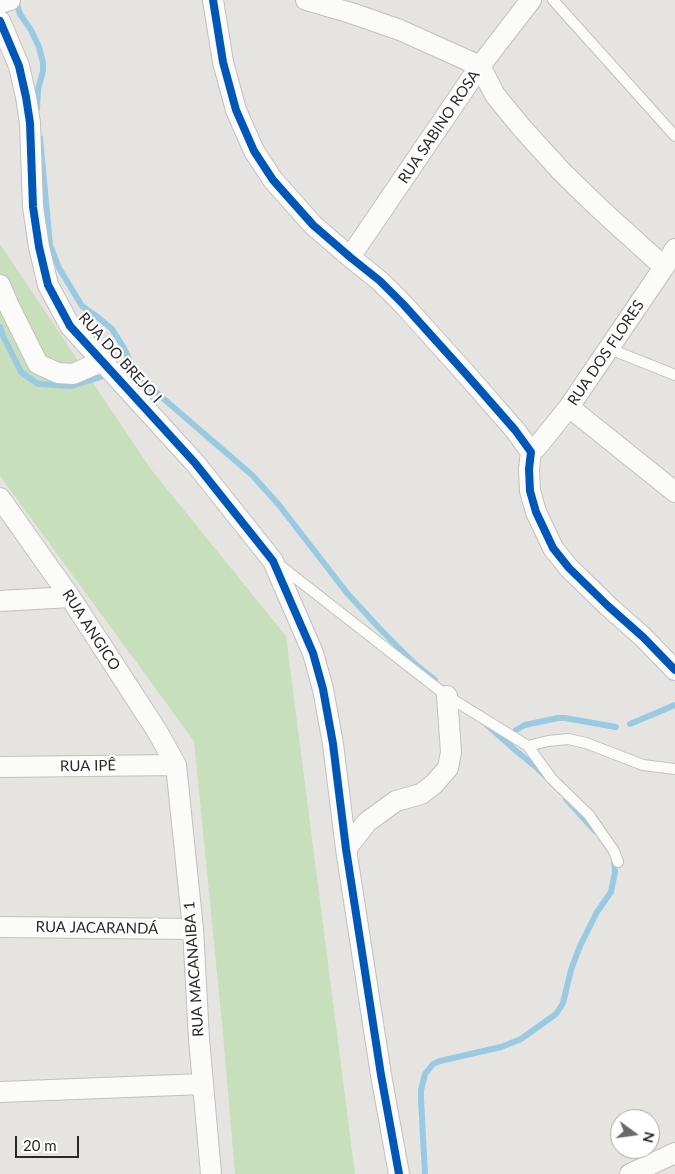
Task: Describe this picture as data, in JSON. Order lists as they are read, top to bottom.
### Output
{
  "streets": {
    "street": [
      "RUA SABINO ROSA",
      "RUA DOS FLORES",
      "RUA DO BREJO I",
      "RUA ANGICO",
      "RUA IPÊ",
      "RUA JACARANDÁ",
      "RUA MACANAIBA 1"
    ]
  },
  "crossings": [
    ["RUA ANGICO", "RUA IPÊ"],
    ["RUA ANGICO", "RUA MACANAIBA 1"],
    ["RUA IPÊ", "RUA MACANAIBA 1"],
    ["RUA JACARANDÁ", "RUA MACANAIBA 1"]
  ],
  "scale_bar": "20 m",
  "north": "right"
}
